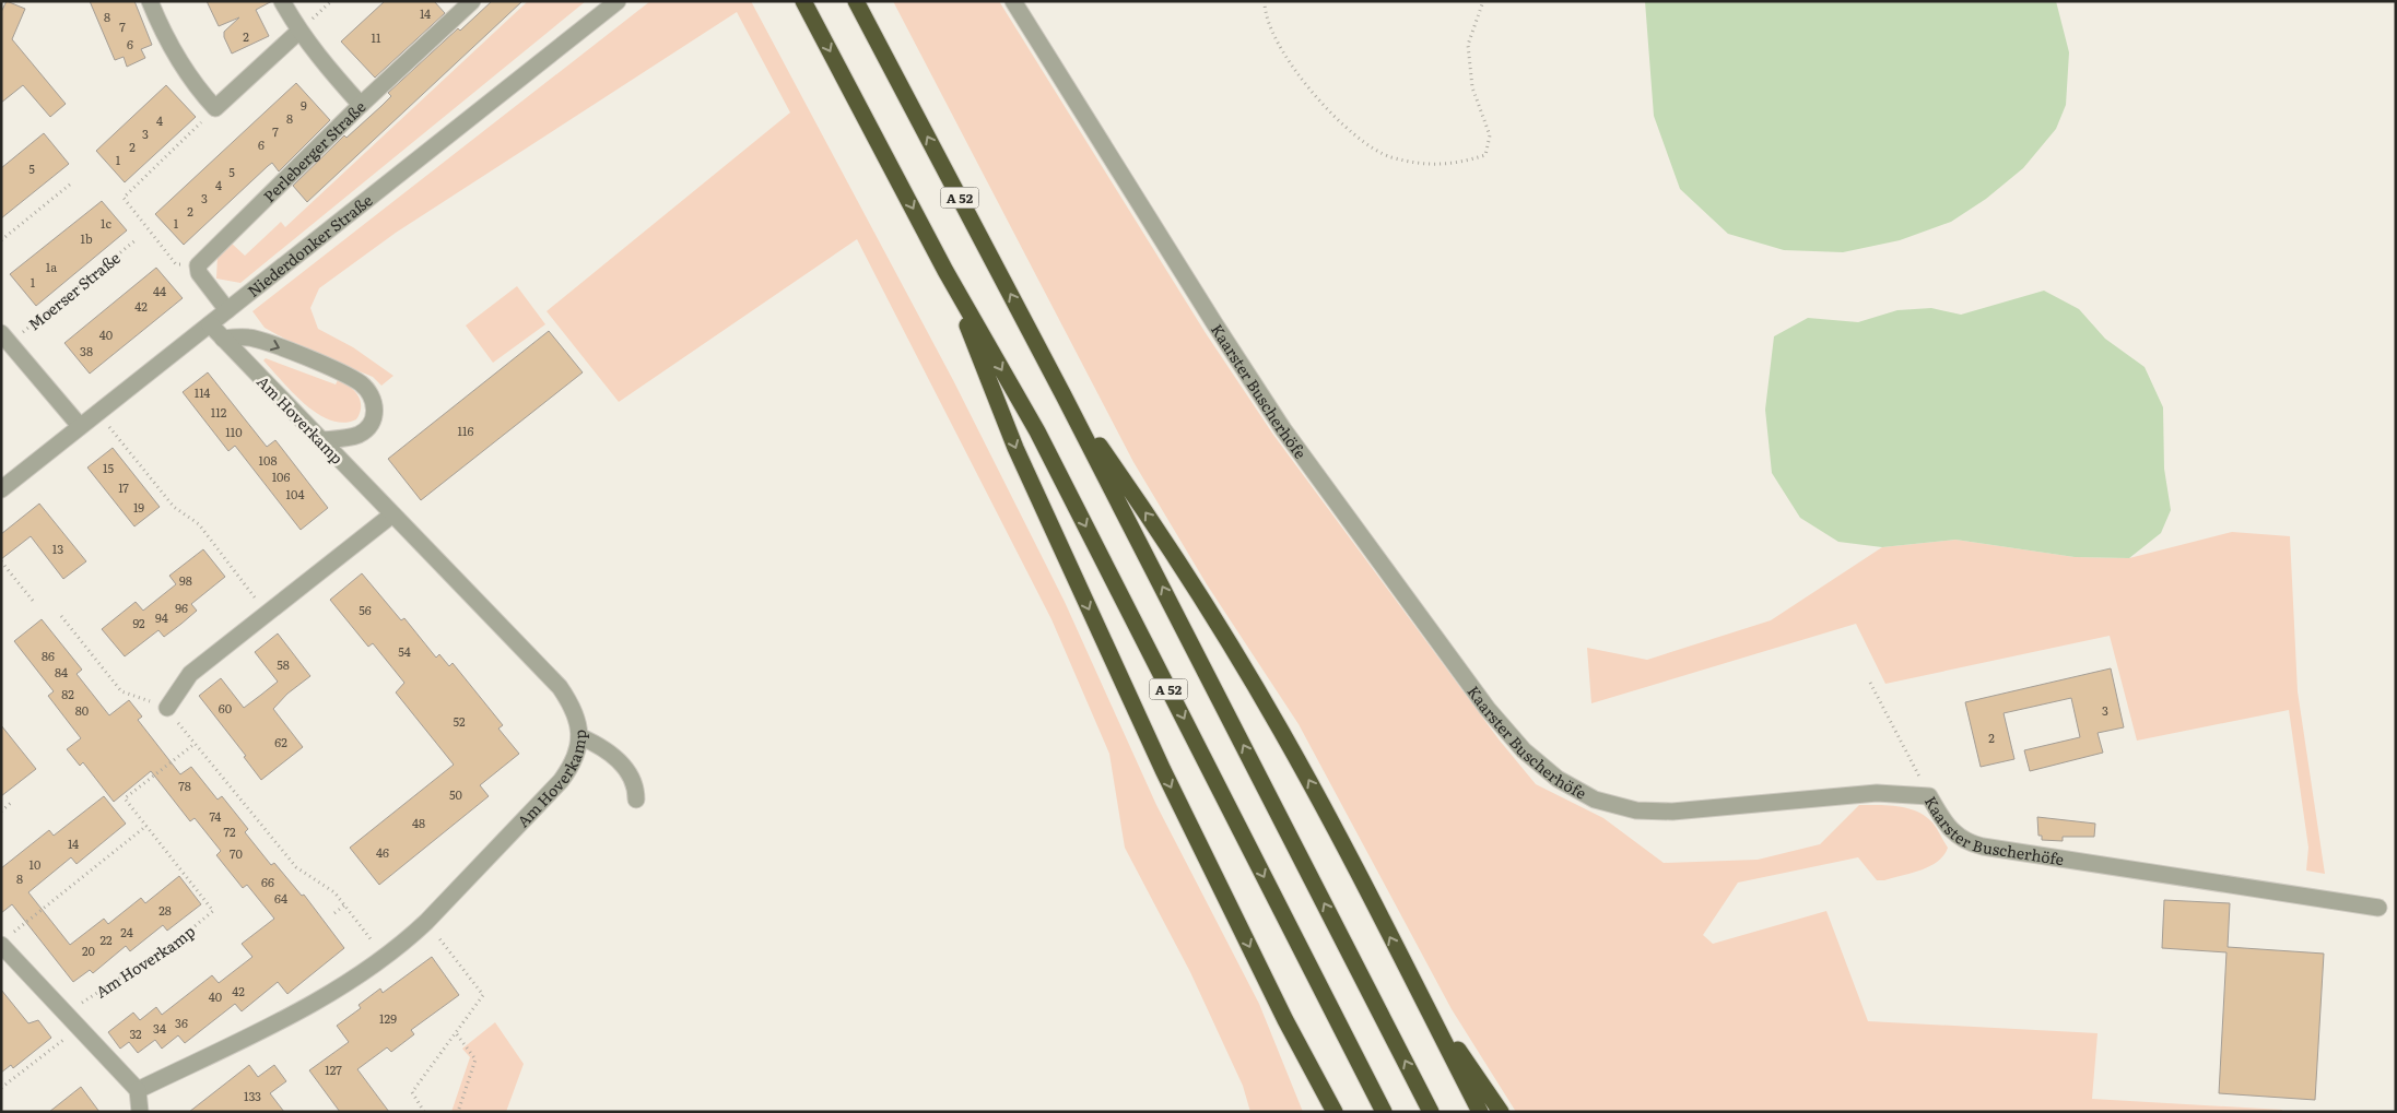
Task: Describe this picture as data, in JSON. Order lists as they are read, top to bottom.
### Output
{
  "streets": {
    "highway": ["A 52"],
    "street": [
      "Perleberger Straße",
      "Niederdonker Straße",
      "Kaarster Buscherhöfe",
      "Am Hoverkamp"
    ],
    "path": ["Moerser Straße"]
  },
  "crossings": [
    ["Niederdonker Straße", "Am Hoverkamp"]
  ],
  "house_numbers": [
    "14",
    "8",
    "7",
    "2",
    "11",
    "6",
    "9",
    "8",
    "4",
    "7",
    "3",
    "6",
    "2",
    "1",
    "5",
    "5",
    "4",
    "3",
    "2",
    "1c",
    "1",
    "1b",
    "1a",
    "1",
    "44",
    "42",
    "40",
    "38",
    "114",
    "112",
    "116",
    "110",
    "108",
    "15",
    "106",
    "17",
    "104",
    "19",
    "13",
    "98",
    "96",
    "56",
    "94",
    "92",
    "54",
    "86",
    "58",
    "84",
    "82",
    "60",
    "80",
    "3",
    "52",
    "2",
    "62",
    "78",
    "50",
    "74",
    "48",
    "72",
    "14",
    "46",
    "70",
    "10",
    "8",
    "66",
    "64",
    "28",
    "24",
    "22",
    "20",
    "42",
    "40",
    "129",
    "36",
    "34",
    "32",
    "127",
    "133"
  ]
}
